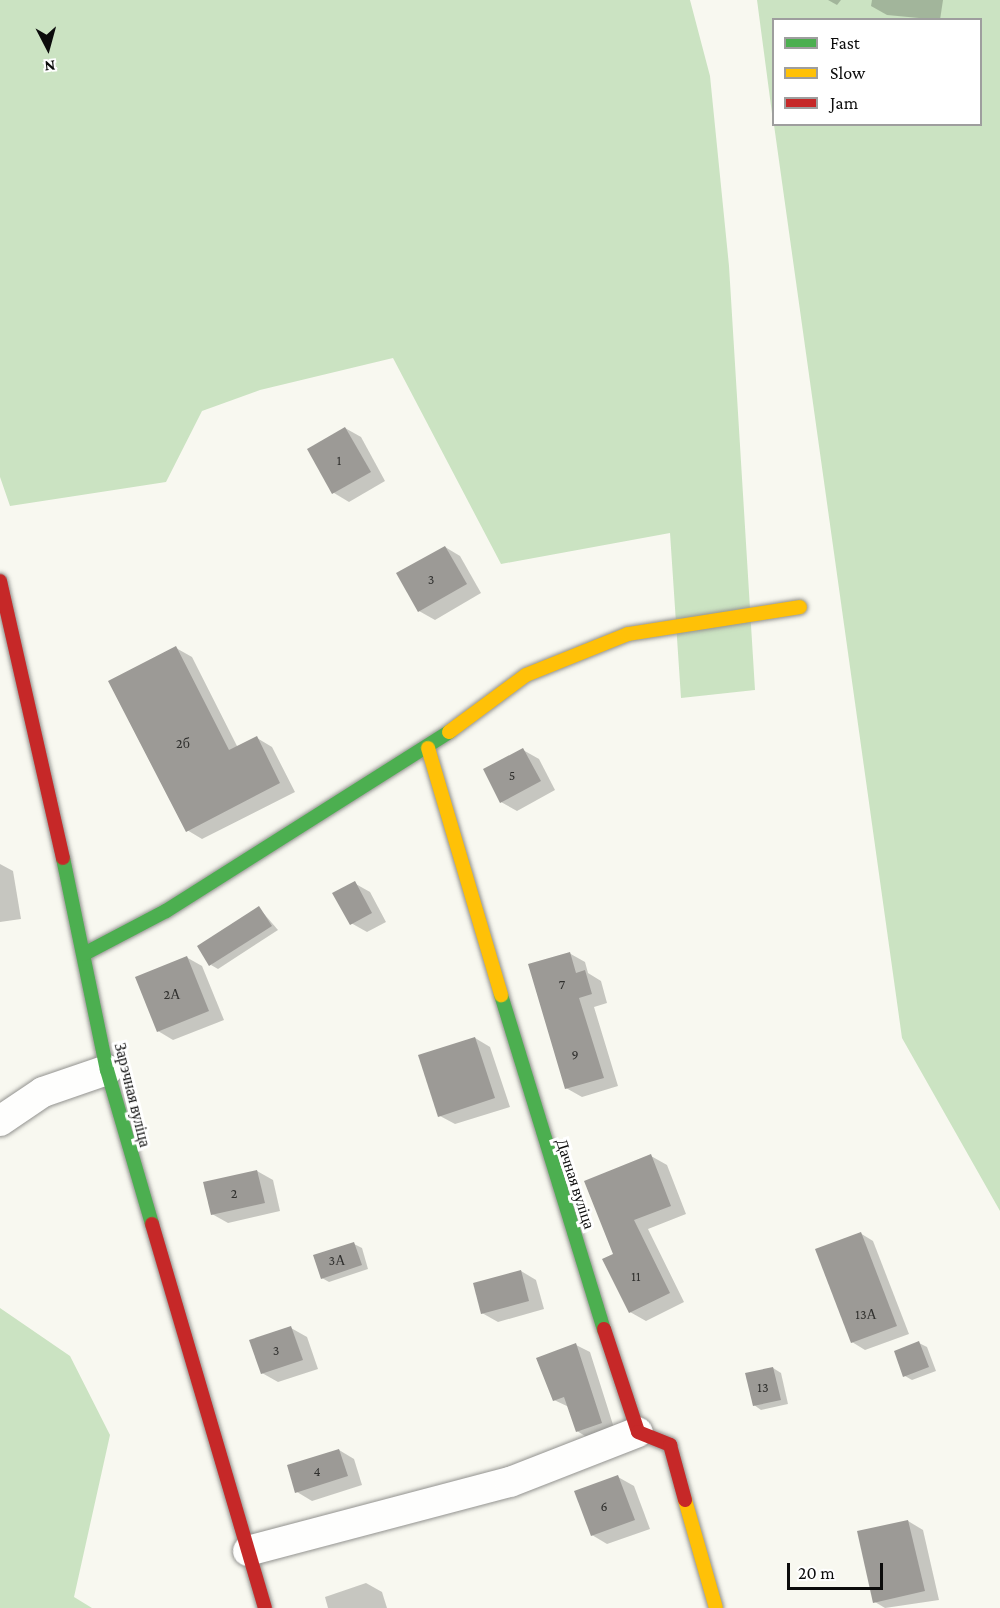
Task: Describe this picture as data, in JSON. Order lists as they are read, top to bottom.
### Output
{
  "streets": {
    "street": ["Зарэчная вуліца", "Дачная вуліца"]
  },
  "house_numbers": [
    "1",
    "3",
    "2б",
    "5",
    "7",
    "2А",
    "9",
    "2",
    "3А",
    "11",
    "13А",
    "3",
    "13",
    "4",
    "6"
  ],
  "legend": ["Fast", "Slow", "Jam"],
  "scale_bar": "20 m",
  "north": "bottom"
}
